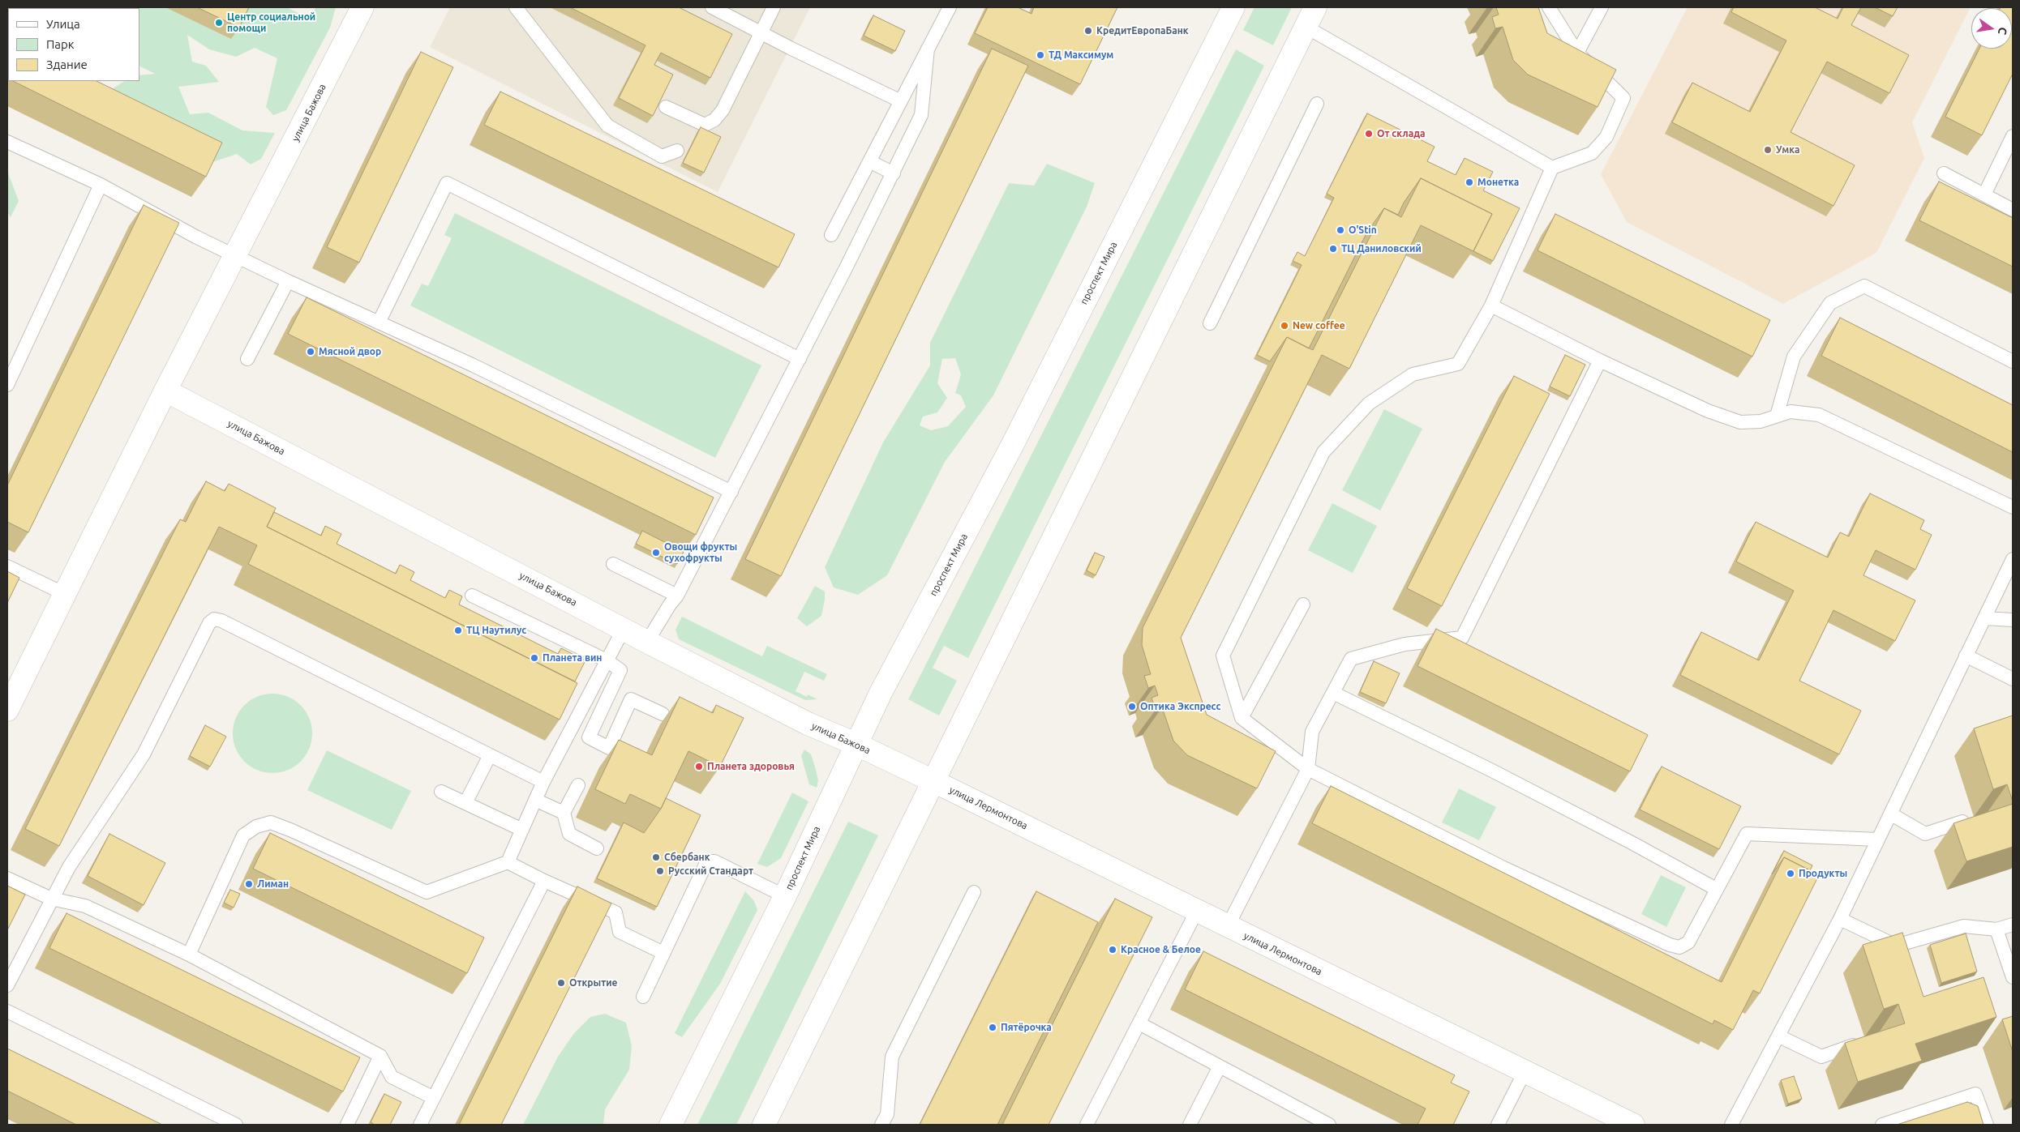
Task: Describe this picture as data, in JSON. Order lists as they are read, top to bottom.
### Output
{
  "streets": {
    "main road": ["улица Бажова", "проспект Мира", "улица Лермонтова"]
  },
  "crossings": [
    ["улица Бажова", "проспект Мира"],
    ["улица Бажова", "улица Лермонтова"]
  ],
  "places": [
    "Центр социальной помощи",
    "КредитЕвропаБанк",
    "ТД Максимум",
    "От склада",
    "Умка",
    "Монетка",
    "O'Stin",
    "ТЦ Даниловский",
    "New coffee",
    "Мясной двор",
    "Овощи фрукты сухофрукты",
    "ТЦ Наутилус",
    "Планета вин",
    "Оптика Экспресс",
    "Планета здоровья",
    "Сбербанк",
    "Русский Стандарт",
    "Продукты",
    "Лиман",
    "Красное & Белое",
    "Открытие",
    "Пятёрочка"
  ],
  "legend": ["Улица", "Парк", "Здание"],
  "north": "right"
}
